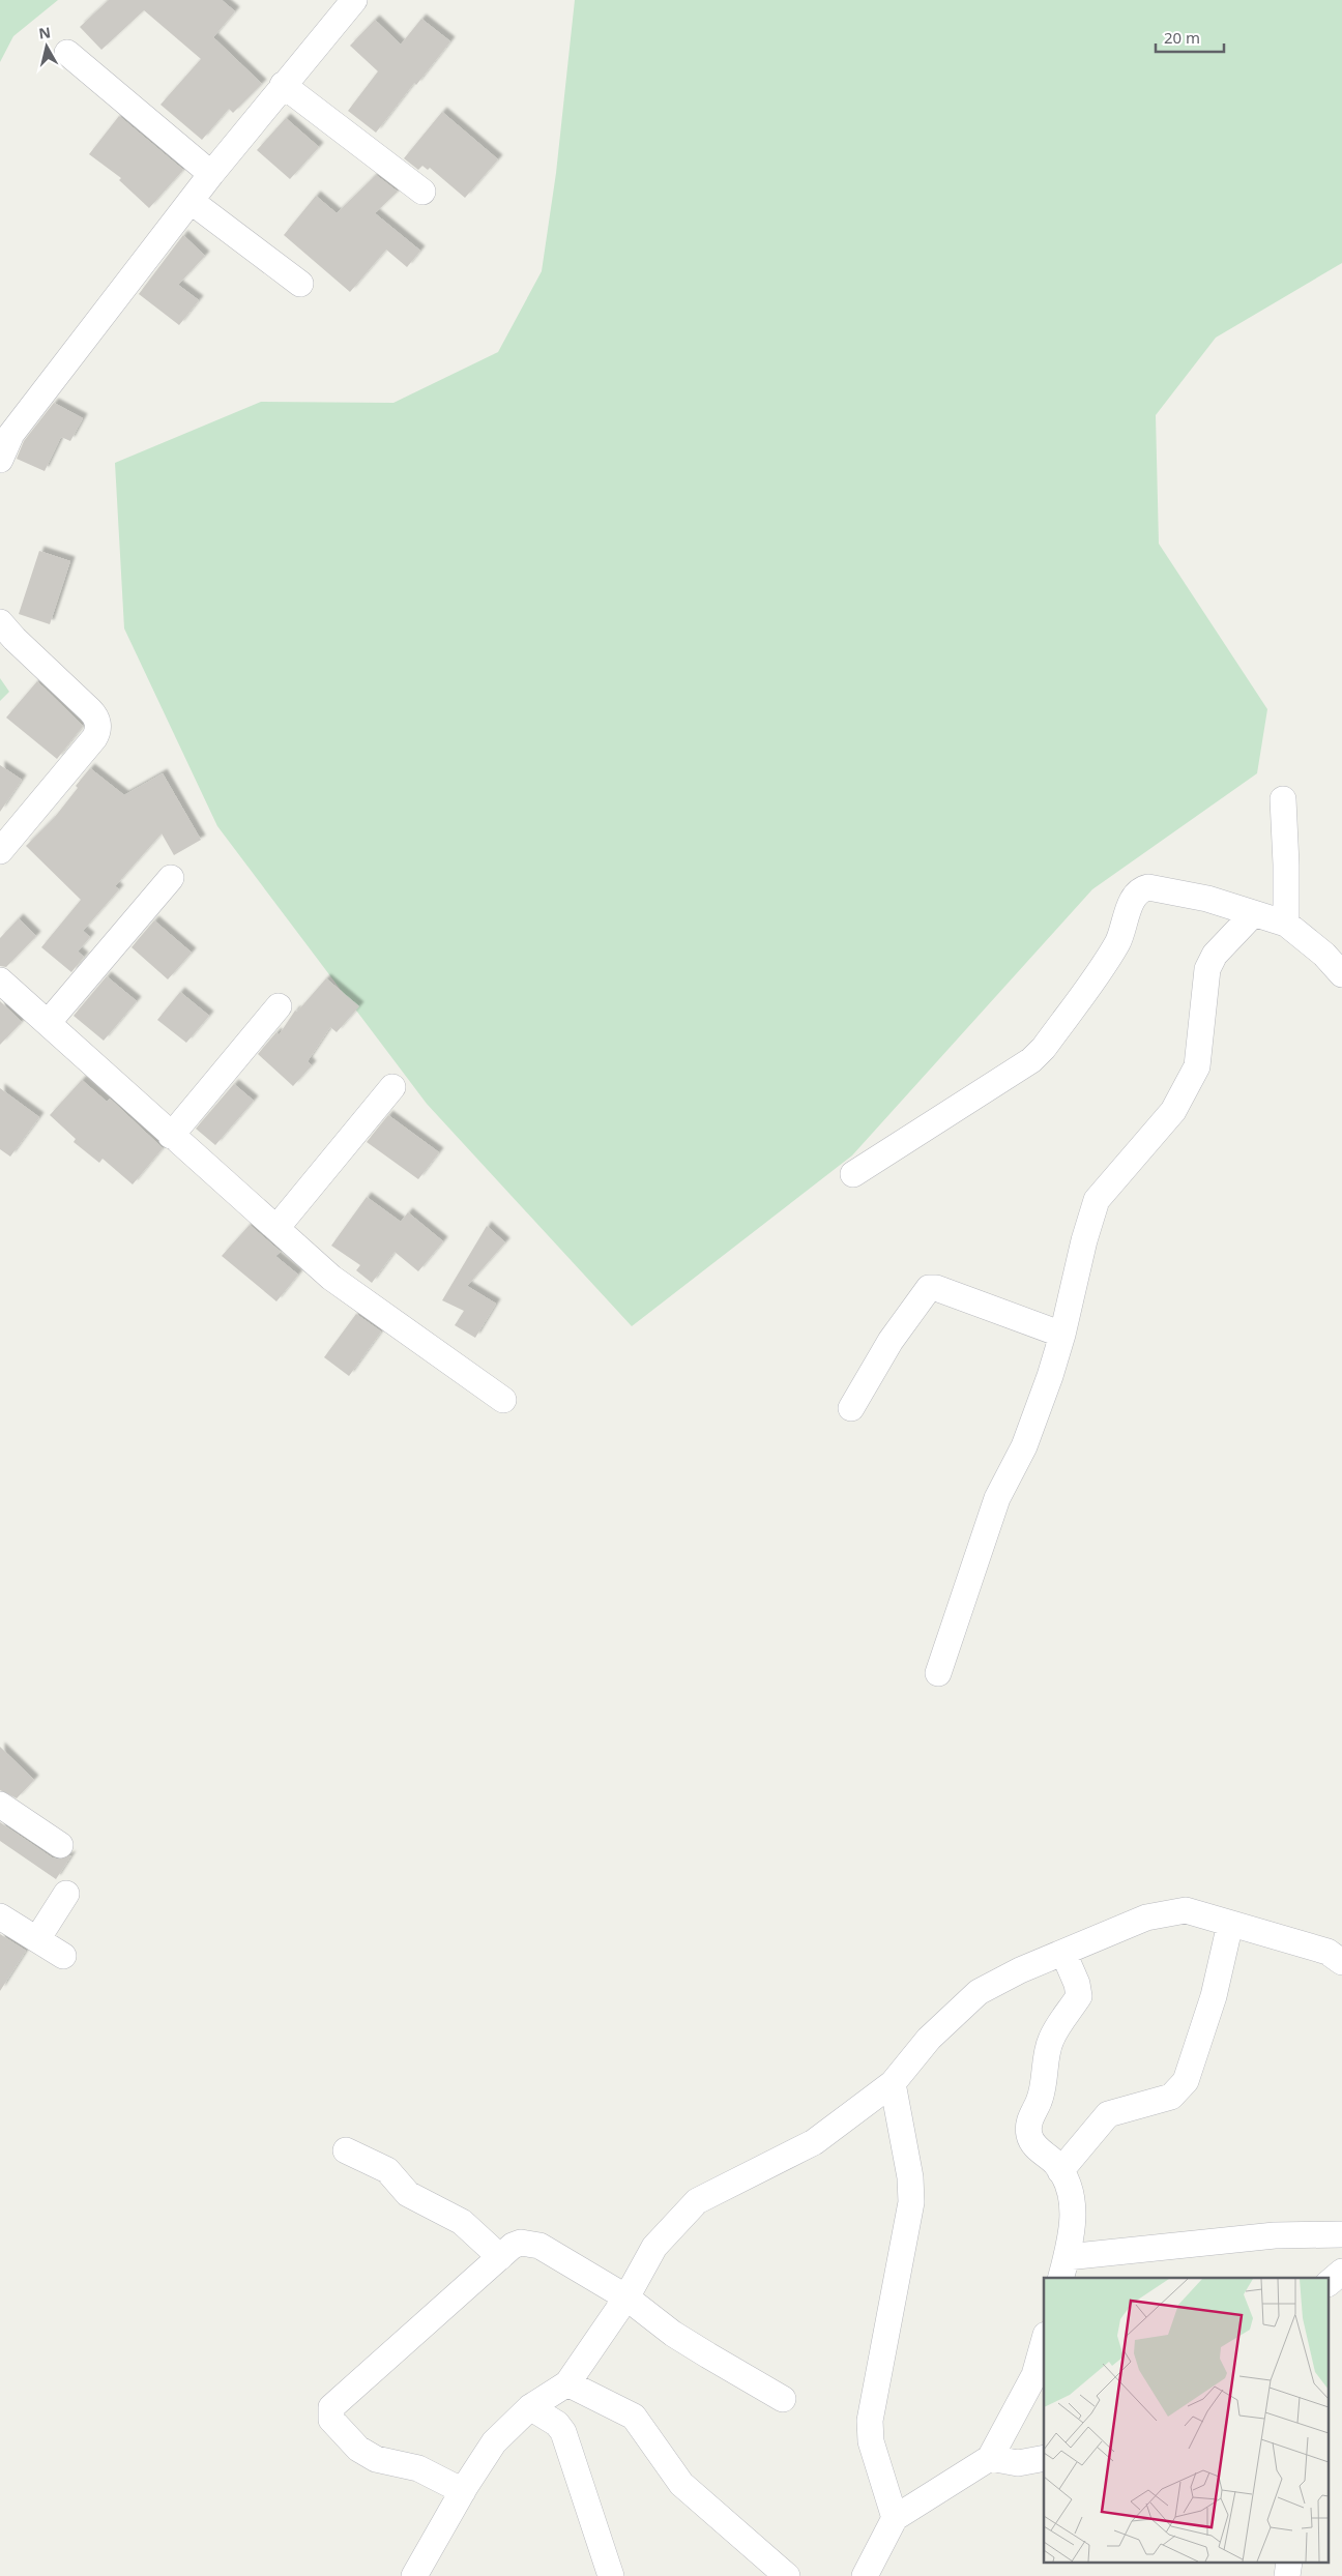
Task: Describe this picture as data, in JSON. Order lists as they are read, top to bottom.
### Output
{
  "scale_bar": "20 m",
  "north": "top"
}
